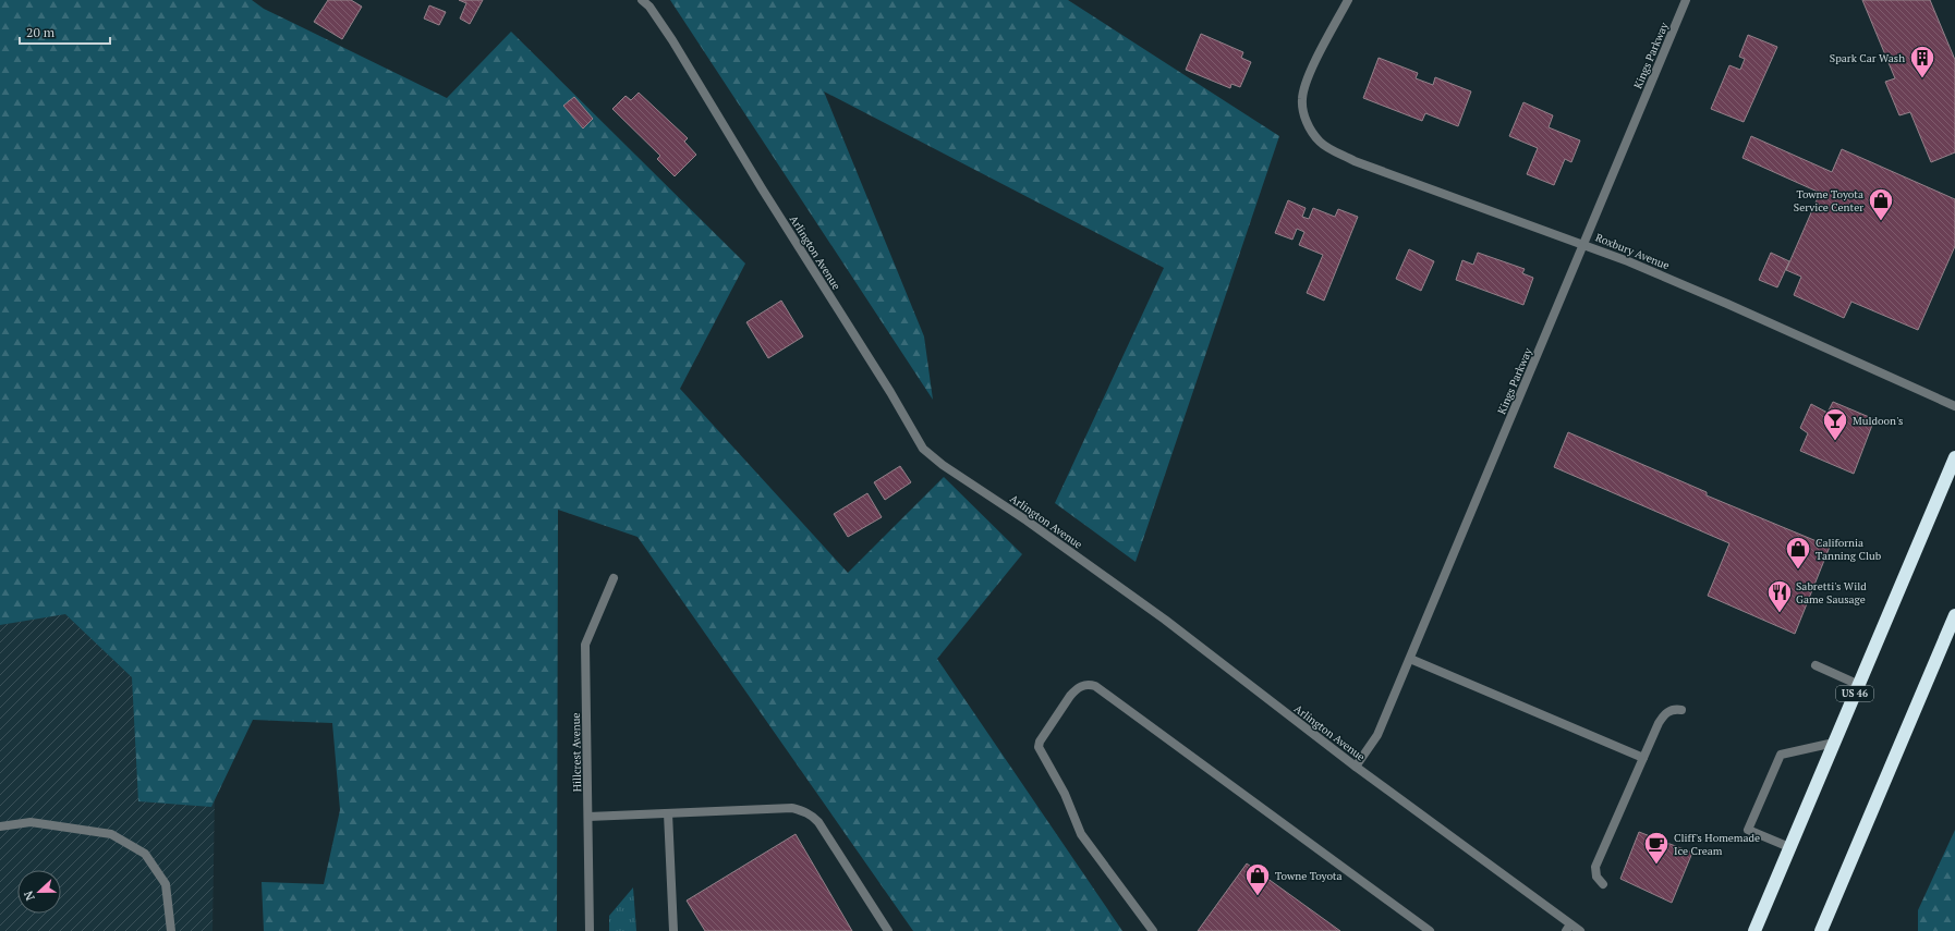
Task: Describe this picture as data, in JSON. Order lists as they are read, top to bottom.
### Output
{
  "streets": {
    "highway": ["US 46"],
    "street": [
      "Kings Parkway",
      "Roxbury Avenue",
      "Arlington Avenue",
      "Hillcrest Avenue"
    ]
  },
  "crossings": [
    ["Kings Parkway", "Roxbury Avenue"],
    ["Kings Parkway", "Arlington Avenue"]
  ],
  "places": {
    "building": ["Spark Car Wash"],
    "shop": ["Towne Toyota Service Center", "California Tanning Club", "Towne Toyota"],
    "bar": ["Muldoon's"],
    "restaurant": ["Sabretti's Wild Game Sausage"],
    "cafe": ["Cliff's Homemade Ice Cream"]
  },
  "scale_bar": "20 m",
  "north": "left"
}
